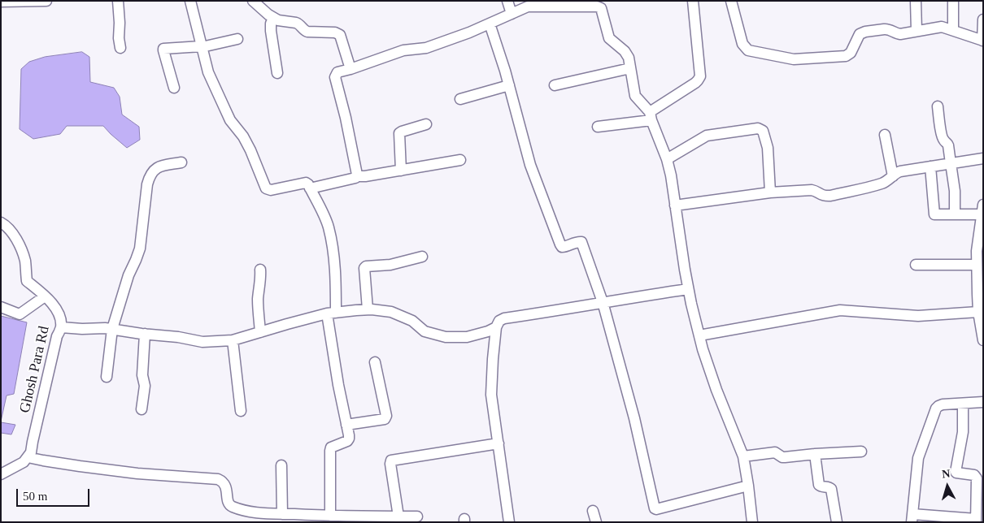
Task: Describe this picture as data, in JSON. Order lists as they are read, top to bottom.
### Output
{
  "streets": {
    "street": ["Ghosh Para Rd"]
  },
  "scale_bar": "50 m",
  "north": "top"
}
